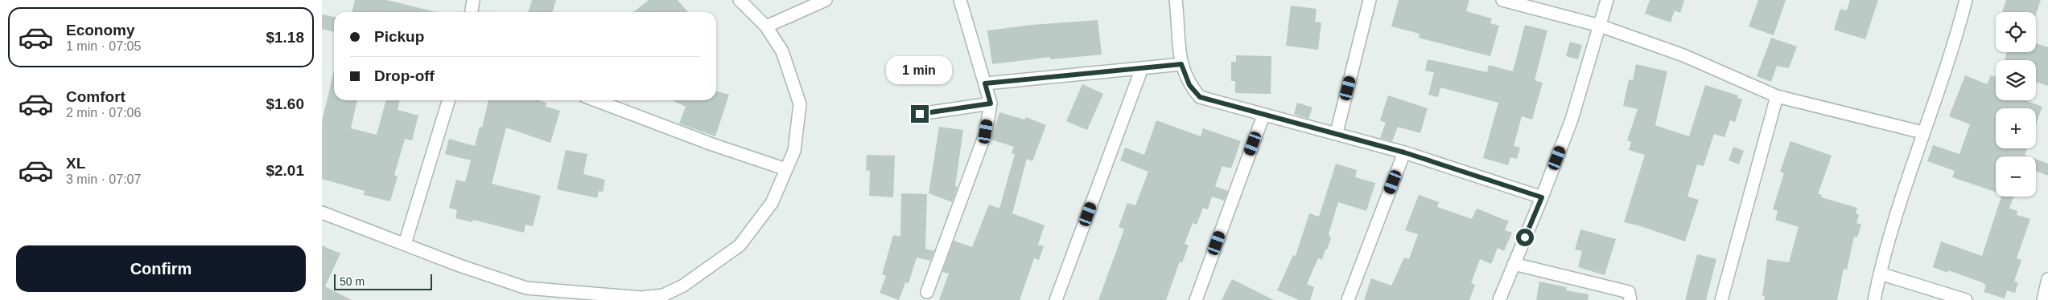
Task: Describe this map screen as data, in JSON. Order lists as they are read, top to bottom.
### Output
{
  "scale_bar": "50 m",
  "page": {
    "list": [
      {
        "name": "Economy",
        "note": "1 min · 07:05",
        "value": "$1.18"
      },
      {
        "name": "Comfort",
        "note": "2 min · 07:06",
        "value": "$1.60"
      },
      {
        "name": "XL",
        "note": "3 min · 07:07",
        "value": "$2.01"
      }
    ],
    "map_buttons": ["+", "−"],
    "banner": ["Pickup", "Drop-off"],
    "bubble": "1 min",
    "buttons": "Confirm",
    "scale": "50 m"
  }
}
